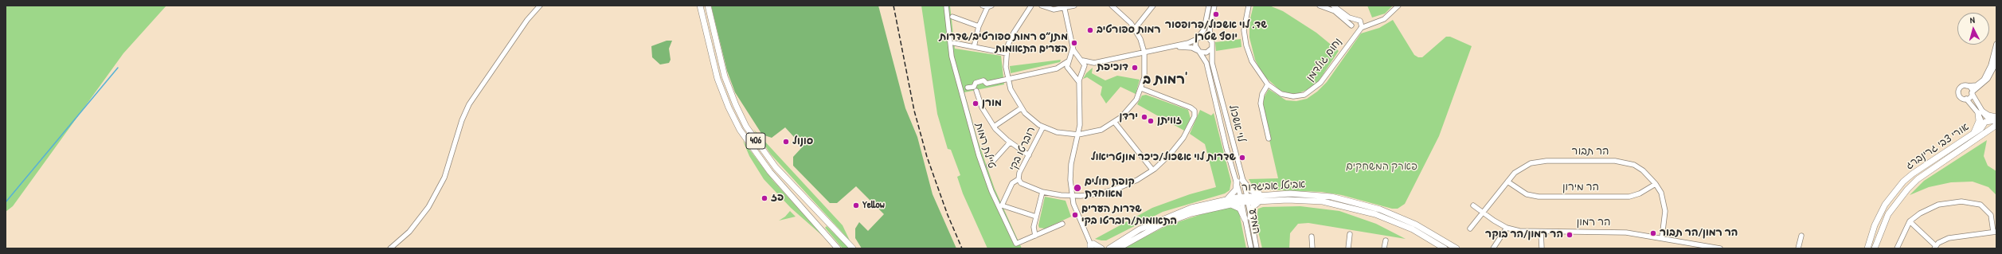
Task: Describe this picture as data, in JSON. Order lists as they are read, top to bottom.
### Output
{
  "streets": {
    "main road": ["406", "אורי צבי גרינברג", "אביטל אביגדור"],
    "street": [
      "נחום גולדמן",
      "לוי אשכול",
      "טיילת רמות",
      "רוברטו בקי",
      "הר תבור",
      "הר מירון",
      "המדע",
      "הר רמון"
    ]
  },
  "crossings": [
    ["לוי אשכול", "אביטל אביגדור"],
    ["לוי אשכול", "המדע"],
    ["הר תבור", "הר מירון"],
    ["הר תבור", "הר רמון"],
    ["אביטל אביגדור", "המדע"]
  ],
  "districts": ["רמות ב'"],
  "parks": ["פארק המשחקים"],
  "places": [
    "שד. לוי אשכול/פרופסור יוסף שטרן",
    "רמות ספורטיב",
    "מתנ״ס רמות ספורטיב/שדרות הערים התאומות",
    "דוכיפת",
    "מורן",
    "ירדן",
    "זוויתן",
    "סונול",
    "שדרות לוי אשכול/כיכר מונטריאול",
    "קופת חולים מאוחדת",
    "פז",
    "Yellow",
    "שדרות הערים התאומות/רוברטו בקי",
    "הר רמון/הר תבור",
    "הר רמון/הר בוקר"
  ],
  "north": "top"
}
